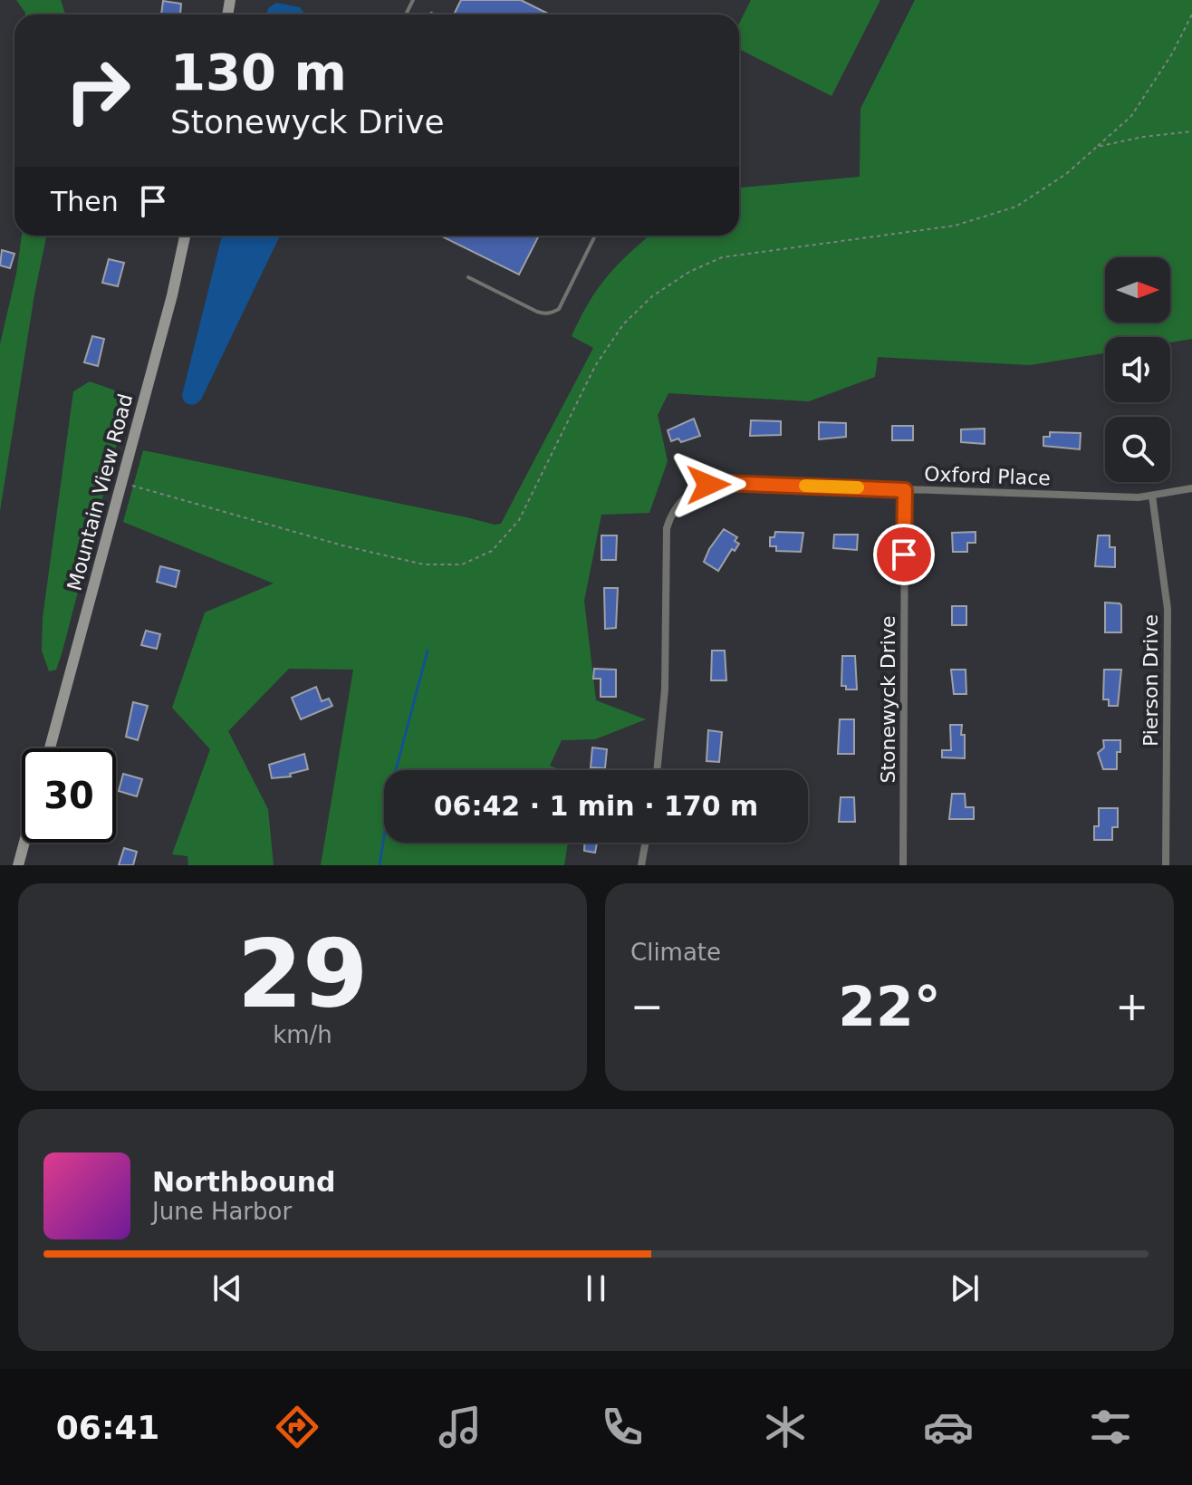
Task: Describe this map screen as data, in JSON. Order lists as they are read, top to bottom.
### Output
{
  "streets": {
    "street": [
      "Oxford Place",
      "Mountain View Road",
      "Pierson Drive",
      "Stonewyck Drive"
    ]
  },
  "crossings": [
    ["Oxford Place", "Pierson Drive"],
    ["Oxford Place", "Stonewyck Drive"]
  ],
  "north": "right",
  "page": {
    "turn": ["130 m", "Stonewyck Drive"],
    "then": "Then",
    "limit": "30",
    "trip": "06:42 · 1 min · 170 m",
    "tile": [
      ["29", "km/h"],
      "Climate"
    ],
    "heat": ["−", "22°", "+"],
    "song": ["Northbound", "June Harbor"],
    "tabs": "06:41"
  }
}
